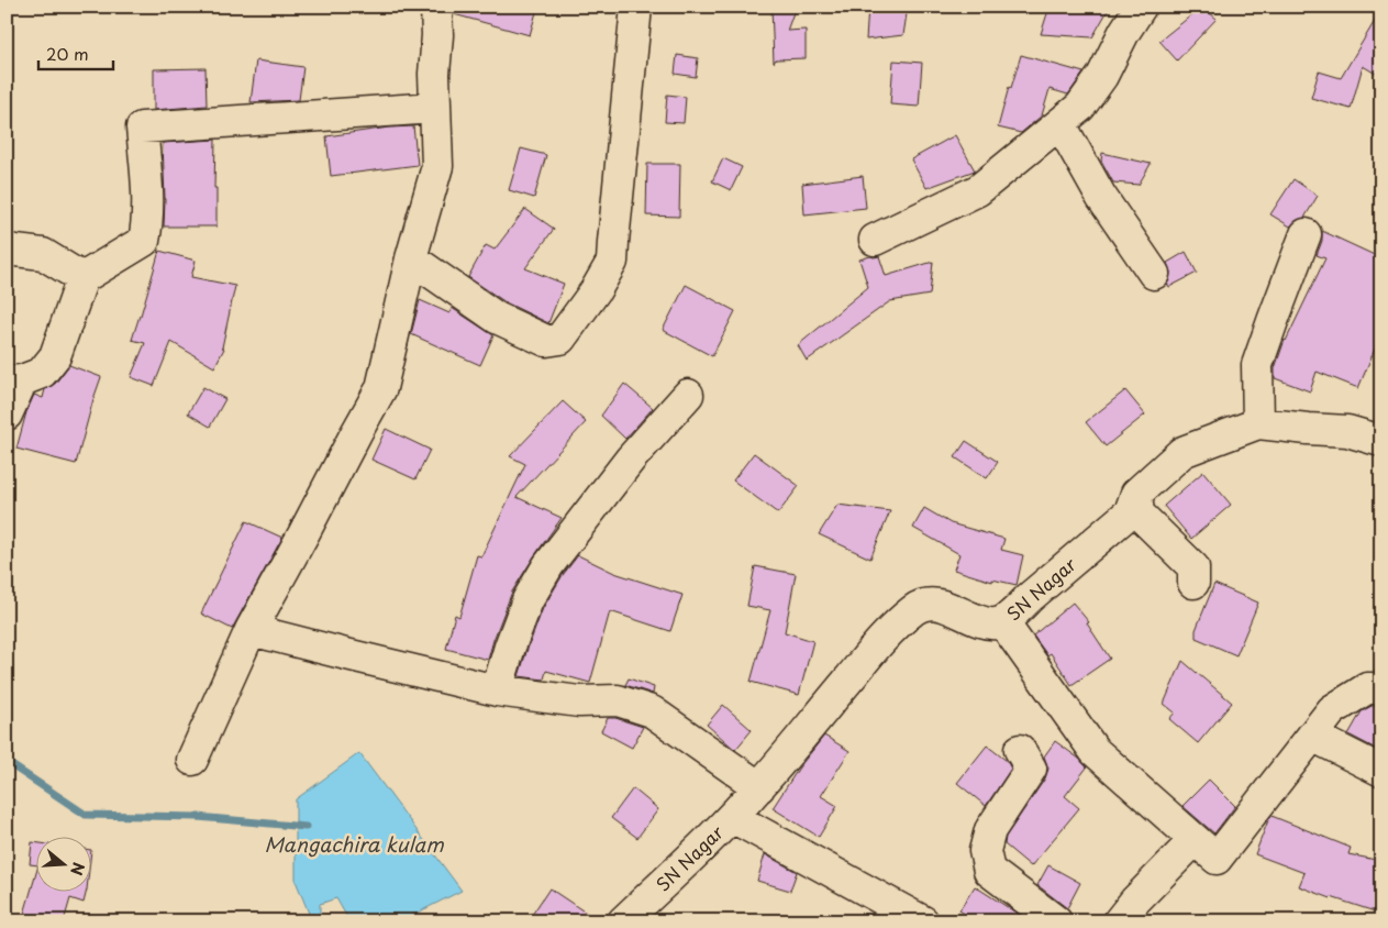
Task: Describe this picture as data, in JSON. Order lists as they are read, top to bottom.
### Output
{
  "streets": {
    "street": ["SN Nagar"]
  },
  "water": ["Mangachira kulam"],
  "scale_bar": "20 m",
  "north": "right"
}
